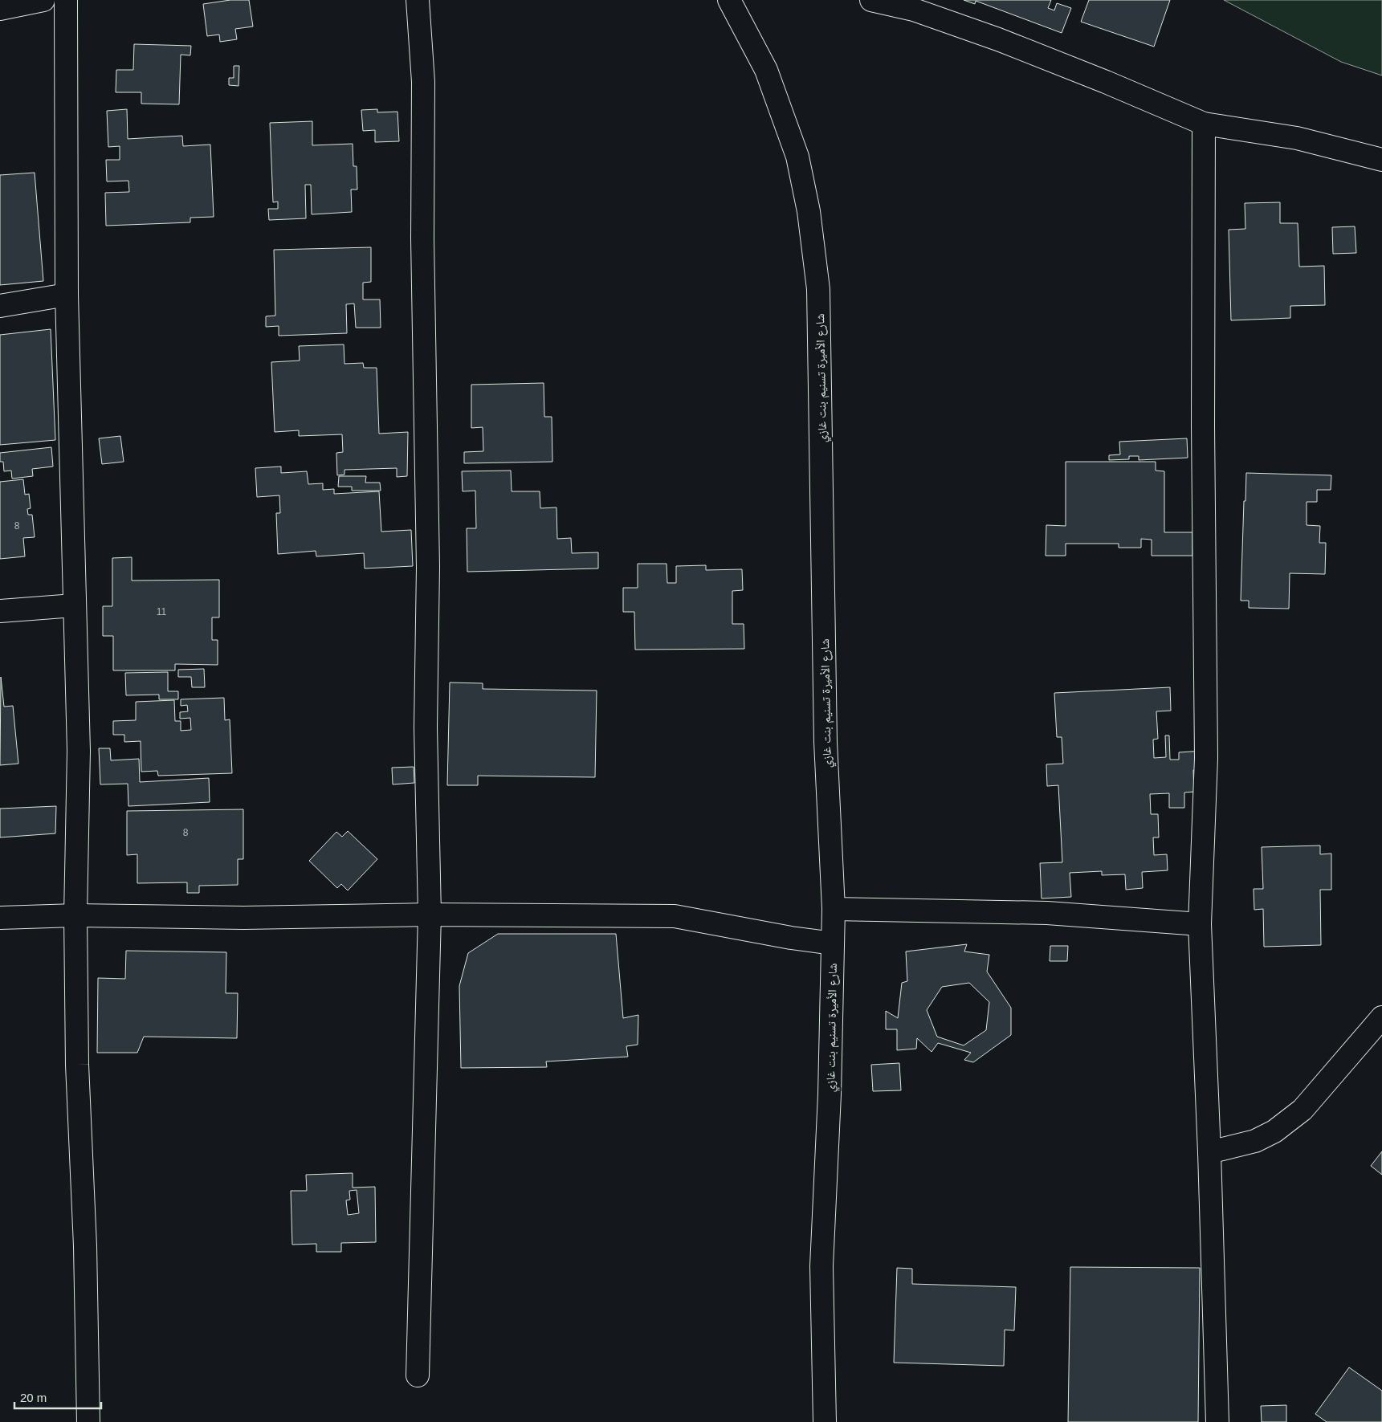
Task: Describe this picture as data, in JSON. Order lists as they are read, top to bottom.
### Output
{
  "streets": {
    "street": ["شارع الأميرة تسنيم بنت غازي"]
  },
  "house_numbers": ["8", "11", "8"],
  "scale_bar": "20 m"
}
